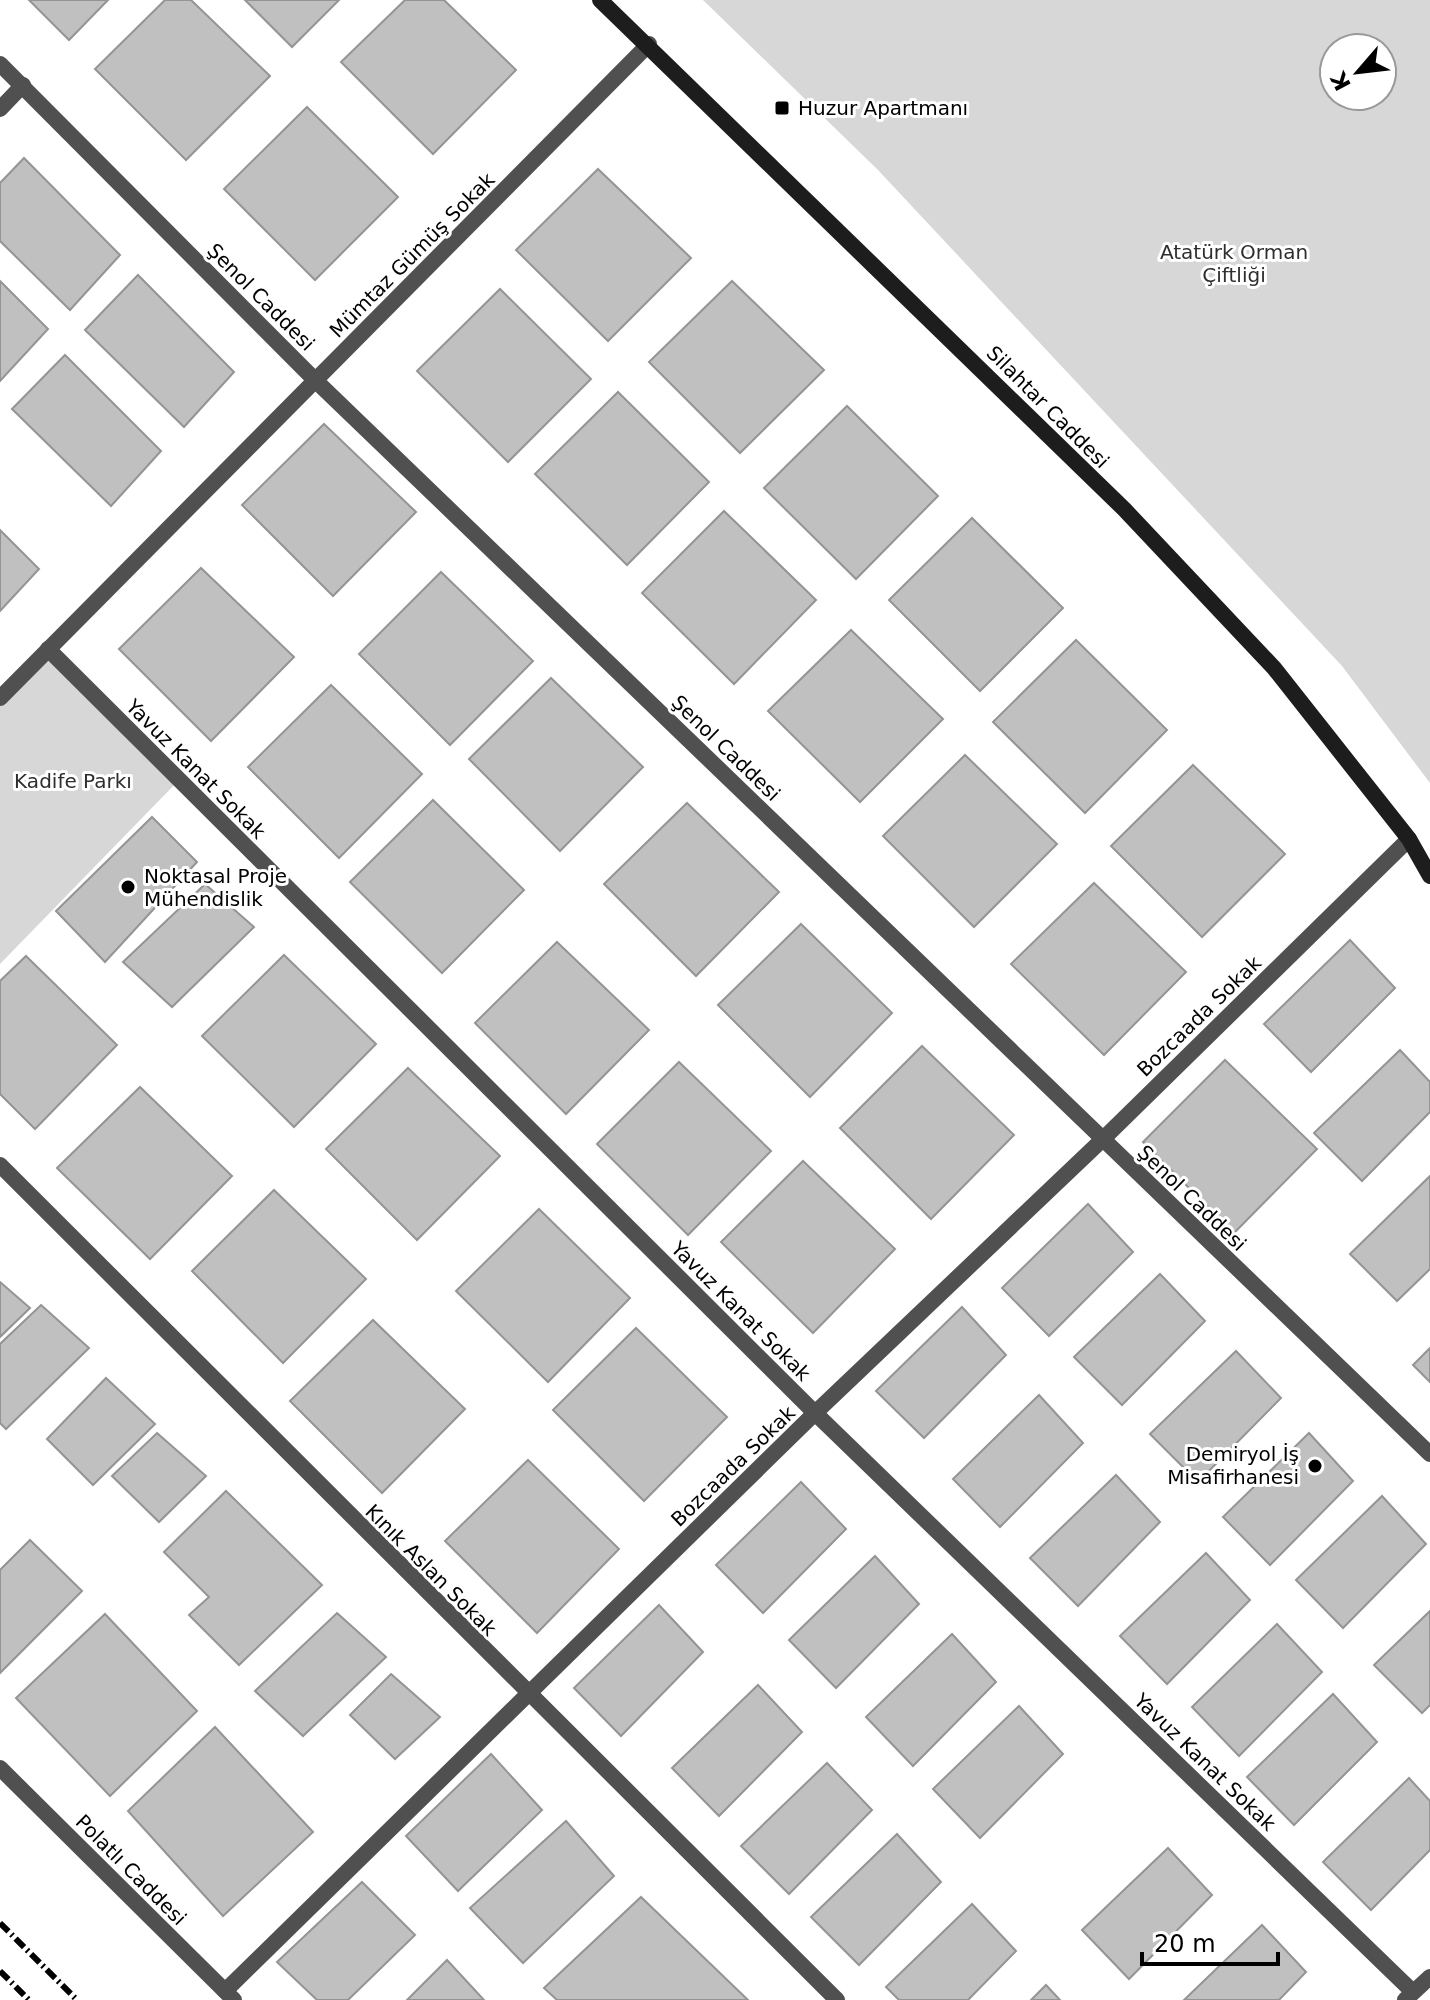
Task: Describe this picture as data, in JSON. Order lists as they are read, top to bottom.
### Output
{
  "streets": {
    "main road": ["Silahtar Caddesi"],
    "street": [
      "Mümtaz Gümüş Sokak",
      "Şenol Caddesi",
      "Yavuz Kanat Sokak",
      "Bozcaada Sokak",
      "Kınık Aslan Sokak",
      "Polatlı Caddesi"
    ]
  },
  "crossings": [
    ["Mümtaz Gümüş Sokak", "Şenol Caddesi"],
    ["Mümtaz Gümüş Sokak", "Silahtar Caddesi"],
    ["Mümtaz Gümüş Sokak", "Yavuz Kanat Sokak"],
    ["Şenol Caddesi", "Bozcaada Sokak"],
    ["Silahtar Caddesi", "Bozcaada Sokak"],
    ["Yavuz Kanat Sokak", "Bozcaada Sokak"],
    ["Bozcaada Sokak", "Kınık Aslan Sokak"],
    ["Bozcaada Sokak", "Polatlı Caddesi"]
  ],
  "parks": ["Atatürk Orman Çiftliği", "Kadife Parkı"],
  "places": {
    "transit": ["Huzur Apartmanı"],
    "other": ["Noktasal Proje Mühendislik", "Demiryol İş Misafirhanesi"]
  },
  "scale_bar": "20 m",
  "north": "bottom left"
}
